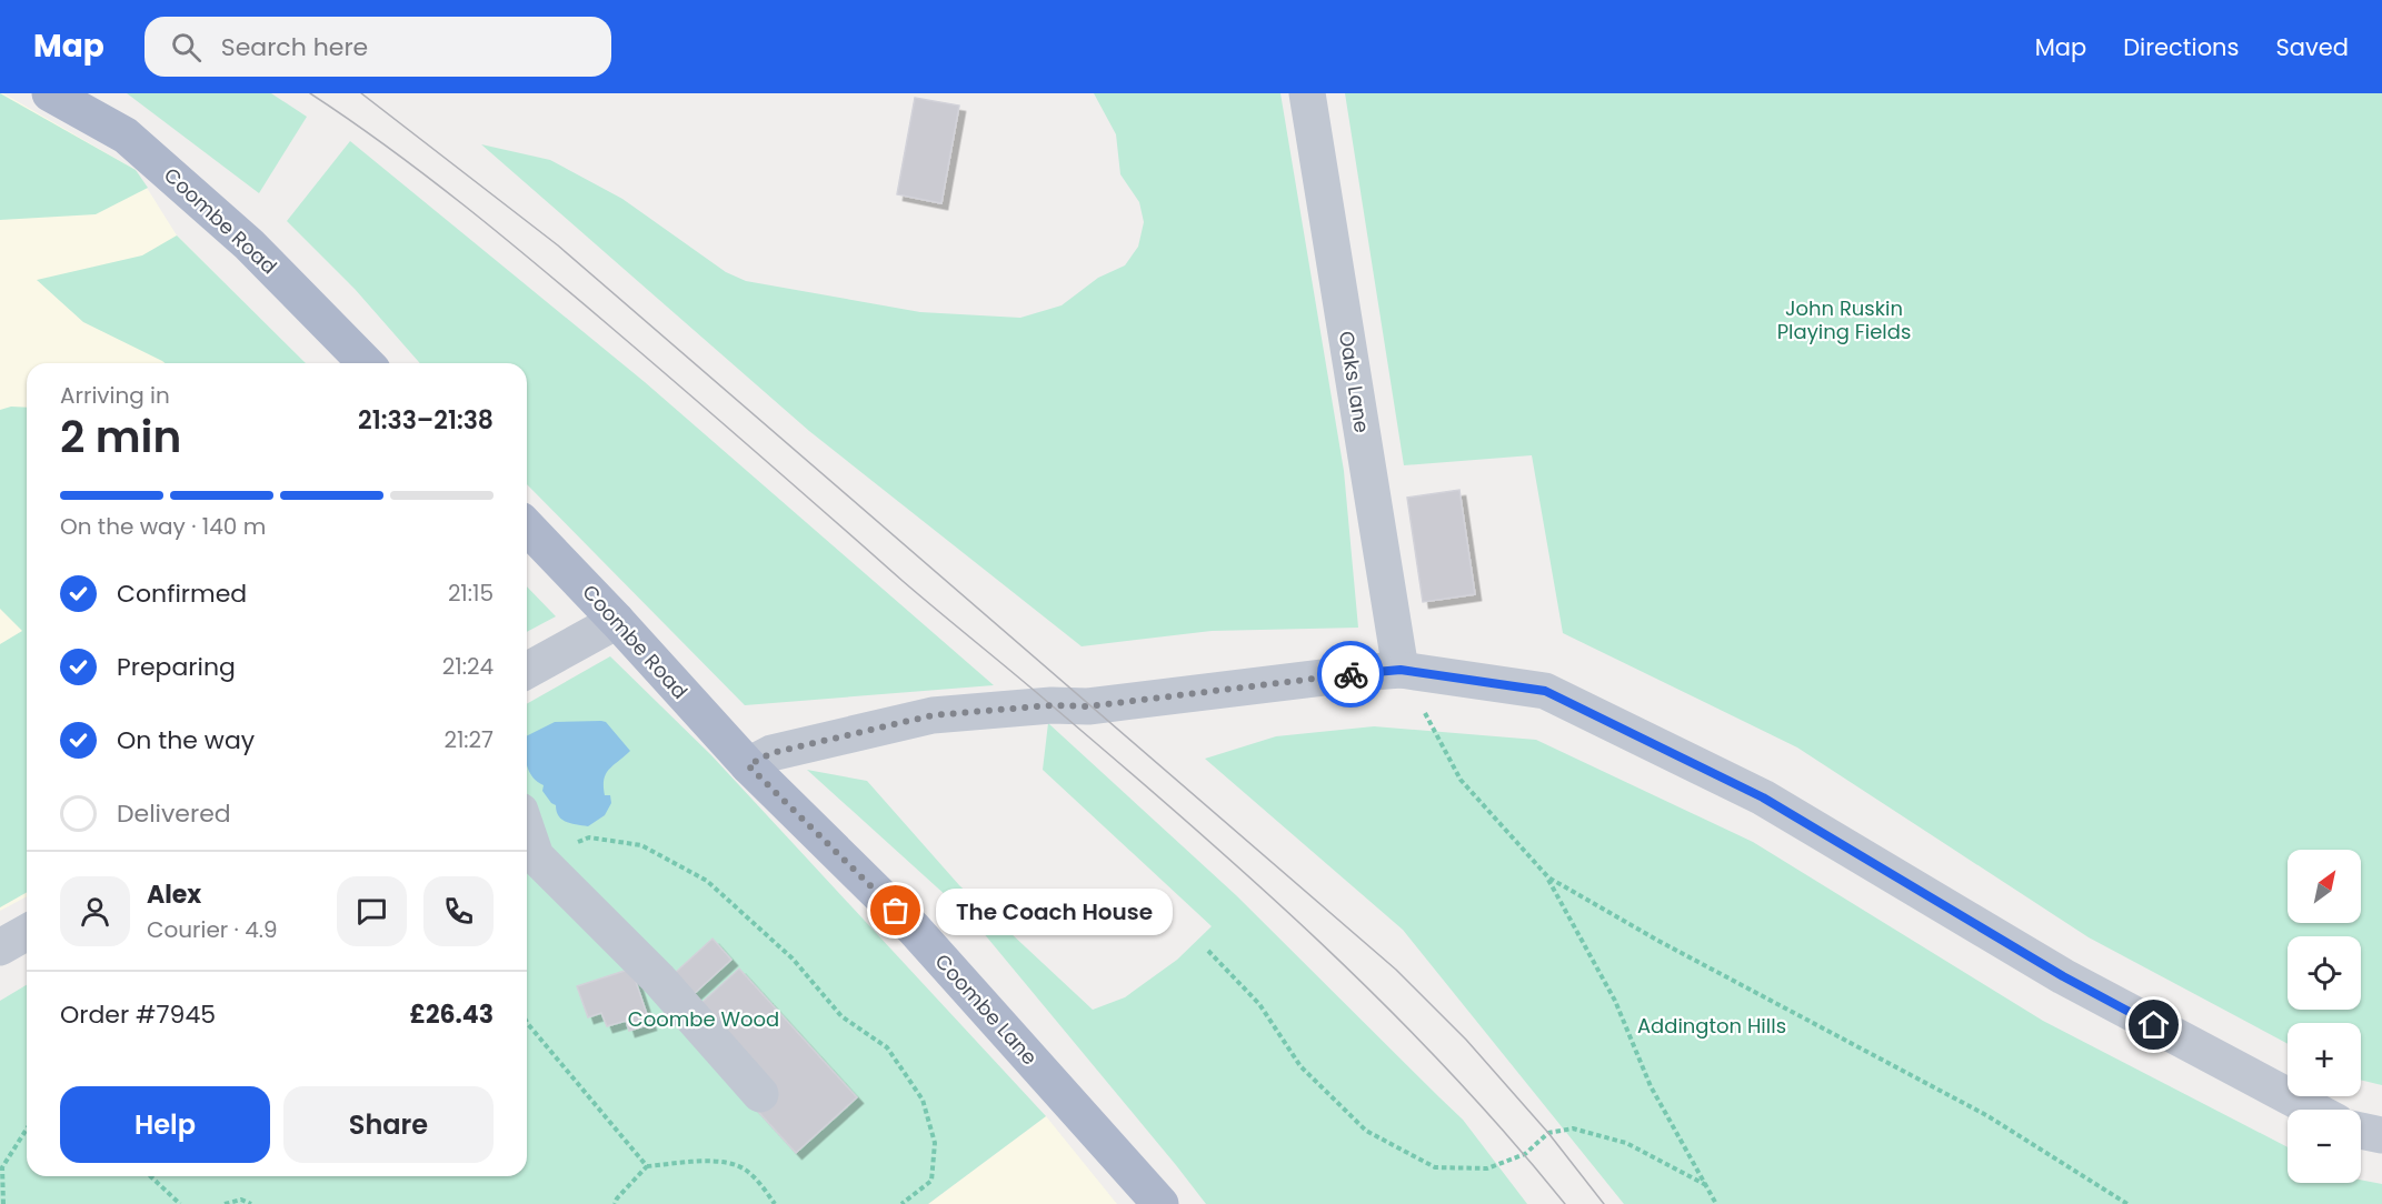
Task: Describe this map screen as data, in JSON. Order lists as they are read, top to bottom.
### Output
{
  "streets": {
    "main road": ["Coombe Road", "Coombe Lane"],
    "street": ["Oaks Lane"]
  },
  "crossings": [
    ["Coombe Road", "Coombe Lane"]
  ],
  "parks": ["John Ruskin Playing Fields", "Coombe Wood", "Addington Hills"],
  "places": ["The Coach House"],
  "north": "top right",
  "page": {
    "header": "Map",
    "search": "Search here",
    "nav": ["Map", "Directions", "Saved"],
    "heading": ["2 min", "Arriving in", "21:33–21:38"],
    "panel": [
      "Alex",
      "Courier · 4.9",
      "Order #7945",
      "£26.43"
    ],
    "bar": "On the way · 140 m",
    "list": [
      ["Confirmed", "21:15"],
      ["Preparing", "21:24"],
      ["On the way", "21:27"],
      "Delivered"
    ],
    "map_buttons": ["+", "−"],
    "bubble": "The Coach House",
    "buttons": ["Help", "Share"]
  }
}
